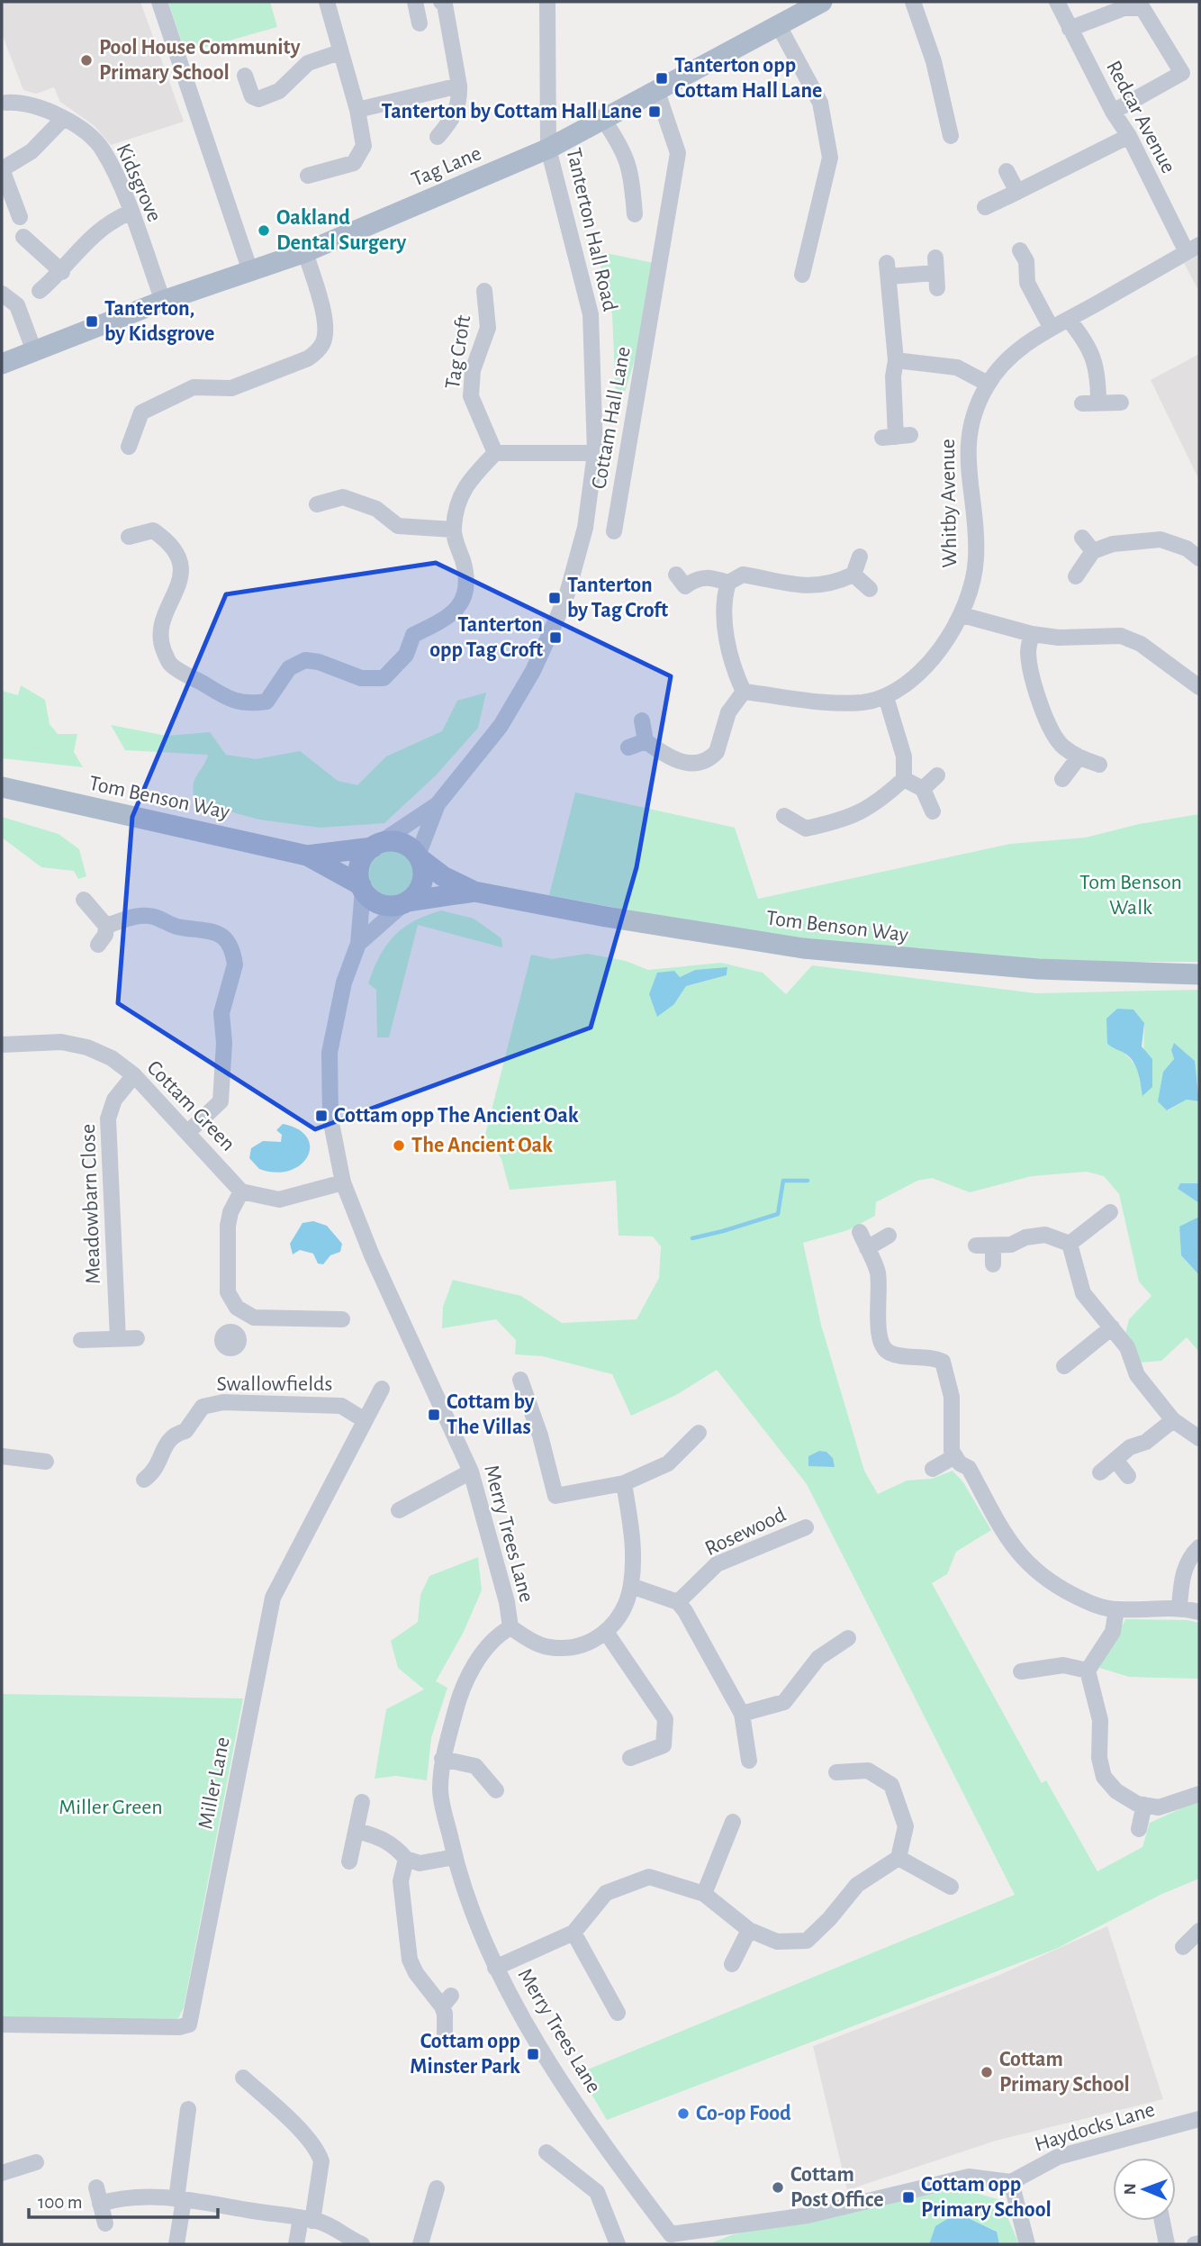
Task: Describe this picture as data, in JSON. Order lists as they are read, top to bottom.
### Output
{
  "streets": {
    "main road": ["Tag Lane", "Tom Benson Way"],
    "street": [
      "Redcar Avenue",
      "Kidsgrove",
      "Tanterton Hall Road",
      "Tag Croft",
      "Cottam Hall Lane",
      "Whitby Avenue",
      "Cottam Green",
      "Meadowbarn Close",
      "Swallowfields",
      "Rosewood",
      "Merry Trees Lane",
      "Miller Lane",
      "Haydocks Lane"
    ]
  },
  "crossings": [
    ["Redcar Avenue", "Whitby Avenue"],
    ["Tag Lane", "Kidsgrove"],
    ["Tag Lane", "Tanterton Hall Road"],
    ["Tag Lane", "Cottam Hall Lane"],
    ["Tanterton Hall Road", "Tom Benson Way"],
    ["Tanterton Hall Road", "Merry Trees Lane"],
    ["Tom Benson Way", "Merry Trees Lane"],
    ["Cottam Green", "Meadowbarn Close"],
    ["Swallowfields", "Miller Lane"]
  ],
  "parks": ["Tom Benson Walk", "Miller Green"],
  "places": {
    "other": [
      "Pool House Community Primary School",
      "Oakland Dental Surgery",
      "The Ancient Oak",
      "Cottam Primary School",
      "Co-op Food",
      "Cottam Post Office"
    ],
    "transit": [
      "Tanterton opp Cottam Hall Lane",
      "Tanterton by Cottam Hall Lane",
      "Tanterton, by Kidsgrove",
      "Tanterton by Tag Croft",
      "Tanterton opp Tag Croft",
      "Cottam opp The Ancient Oak",
      "Cottam by The Villas",
      "Cottam opp Minster Park",
      "Cottam opp Primary School"
    ]
  },
  "scale_bar": "100 m",
  "north": "left"
}
